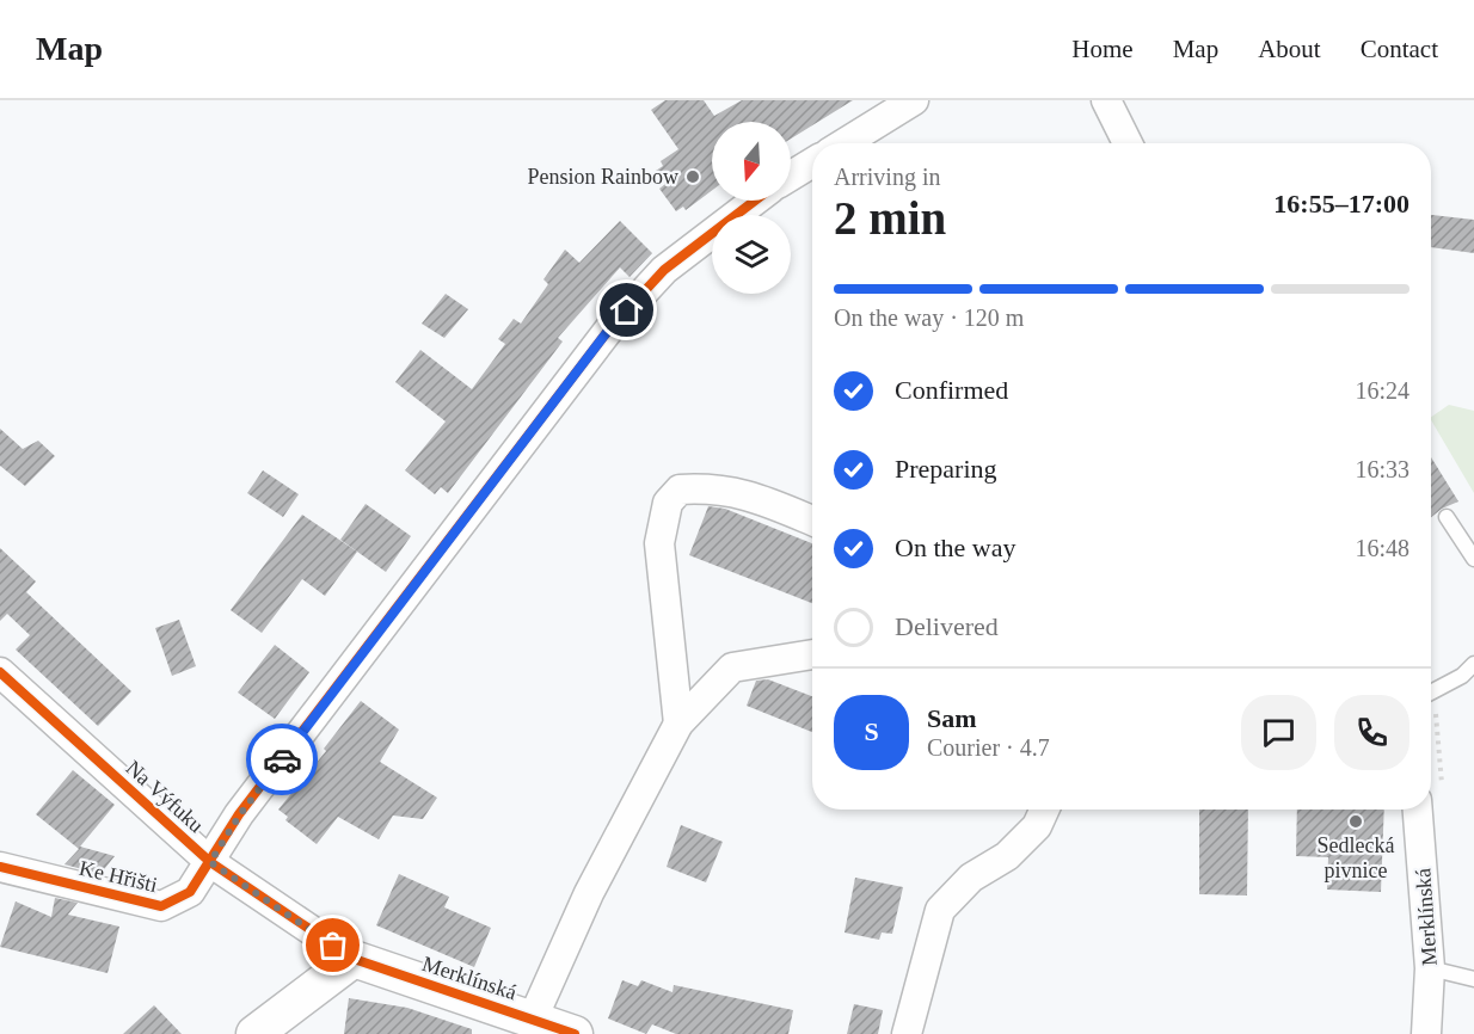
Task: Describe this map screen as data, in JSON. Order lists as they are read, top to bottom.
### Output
{
  "streets": {
    "street": ["Na Výfuku", "Ke Hřišti", "Merklínská"]
  },
  "crossings": [
    ["Na Výfuku", "Ke Hřišti"],
    ["Na Výfuku", "Merklínská"]
  ],
  "places": ["Pension Rainbow", "Sedlecká pivnice"],
  "north": "bottom",
  "page": {
    "header": "Map",
    "nav": [
      "Home",
      "Map",
      "About",
      "Contact"
    ],
    "heading": ["2 min", "Arriving in", "16:55–17:00"],
    "panel": ["Sam", "Courier · 4.7"],
    "bar": "On the way · 120 m",
    "list": [
      ["Confirmed", "16:24"],
      ["Preparing", "16:33"],
      ["On the way", "16:48"],
      "Delivered"
    ],
    "round": "S"
  }
}
